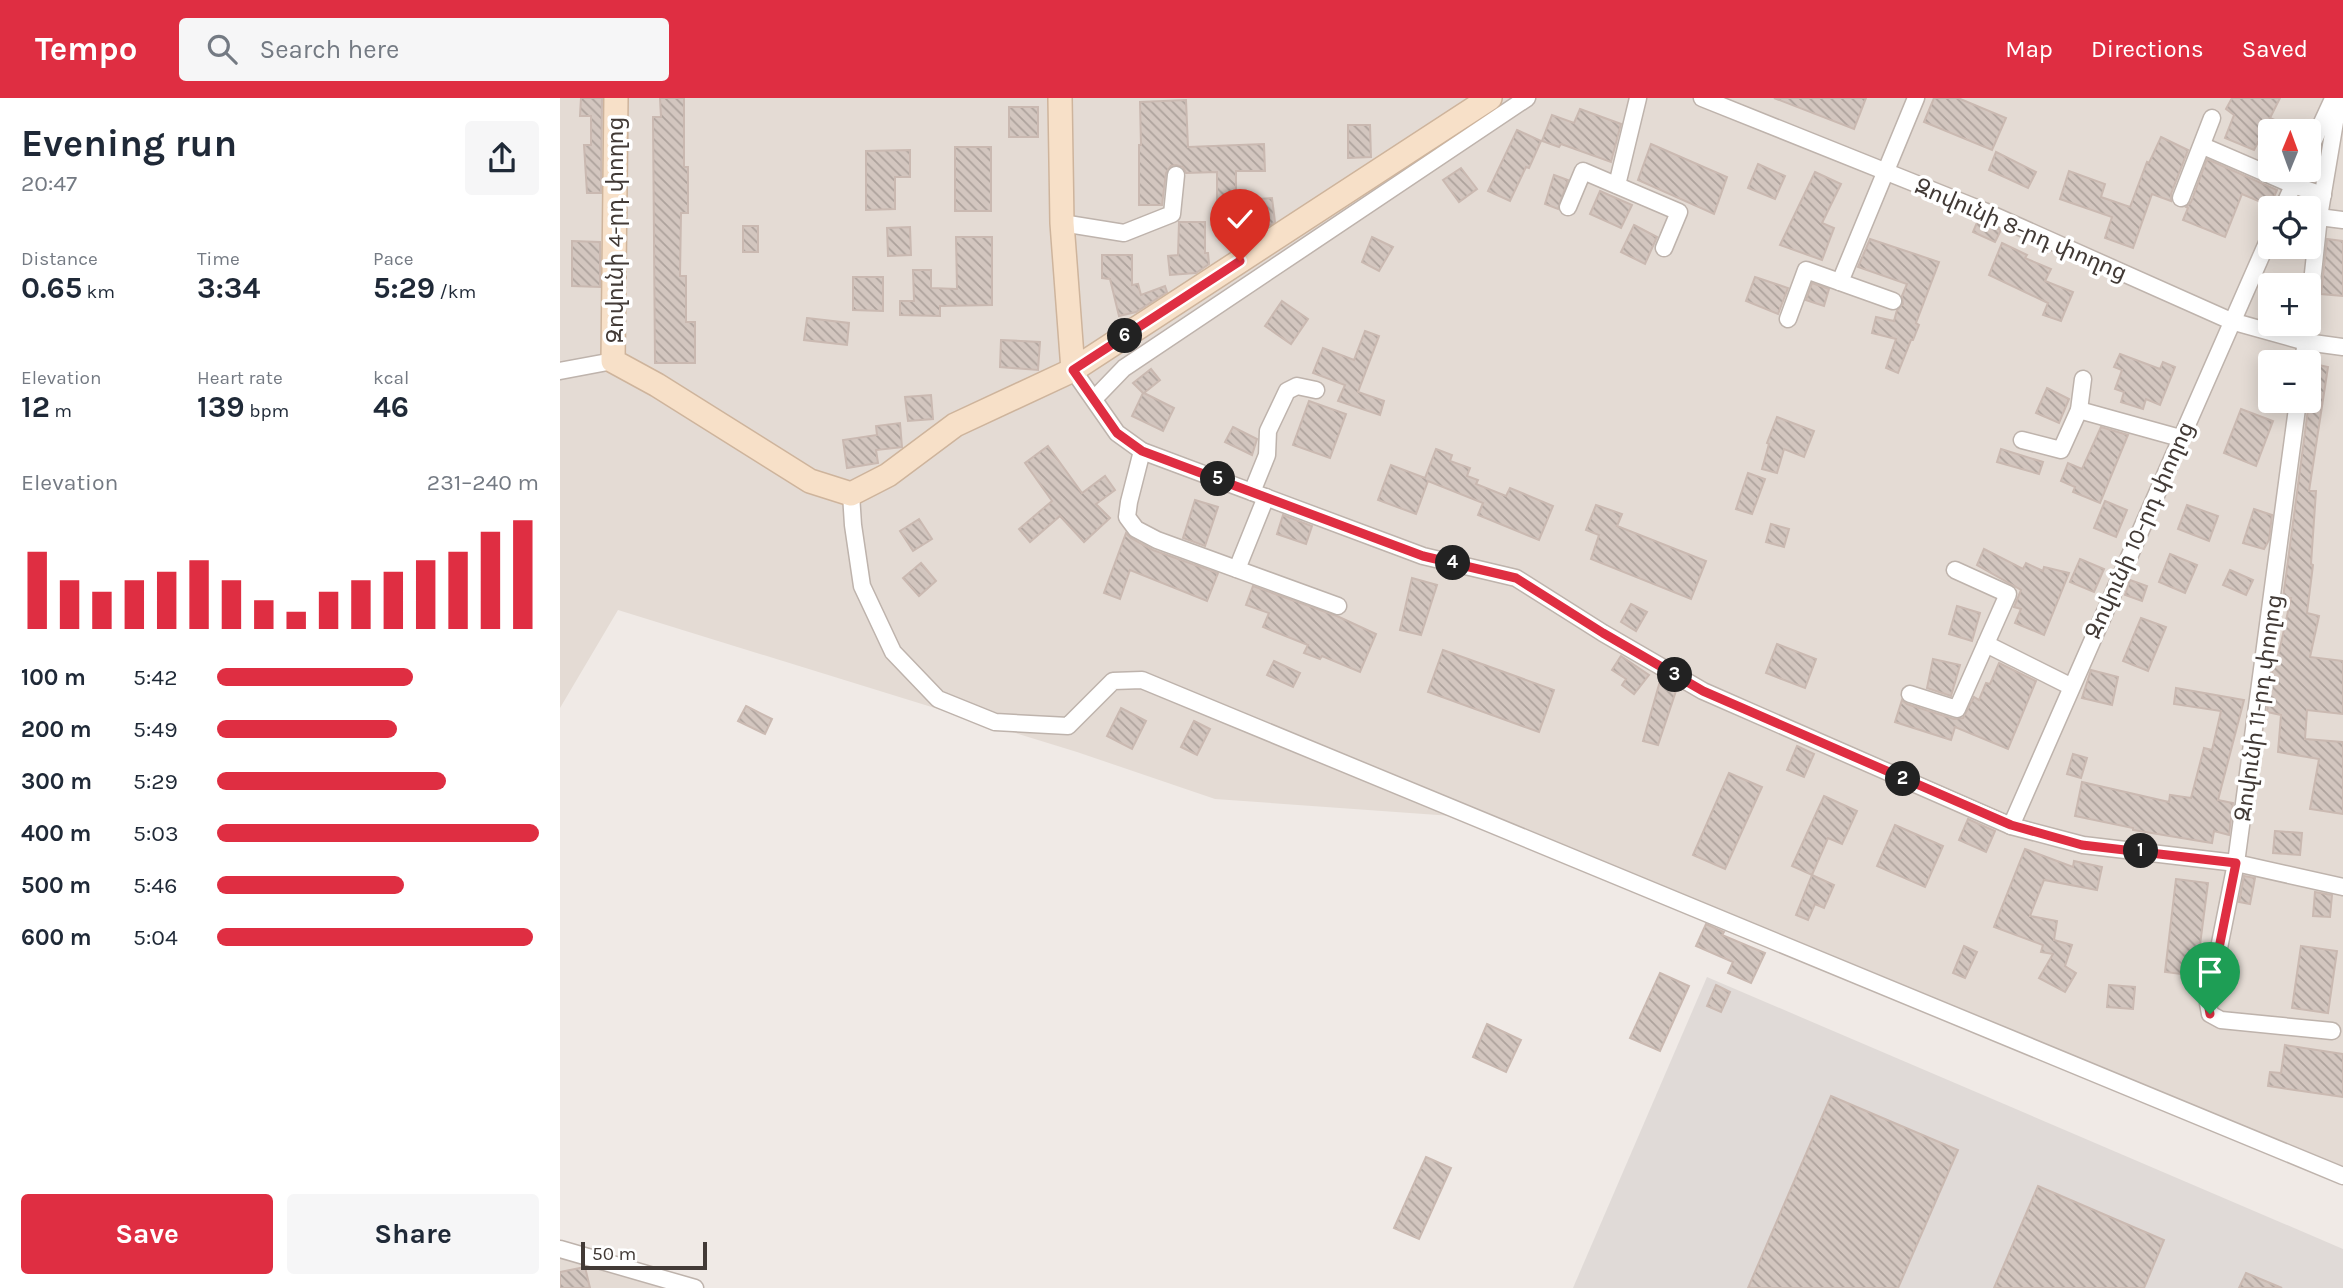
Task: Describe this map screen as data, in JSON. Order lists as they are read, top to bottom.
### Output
{
  "streets": {
    "street": [
      "Զովունի 8-րդ փողոց",
      "Զովունի 4-րդ փողոց",
      "Զովունի 10-րդ փողոց",
      "Զովունի 11-րդ փողոց"
    ]
  },
  "crossings": [
    ["Զովունի 8-րդ փողոց", "Զովունի 10-րդ փողոց"]
  ],
  "scale_bar": "50 m",
  "north": "top",
  "page": {
    "header": "Tempo",
    "search": "Search here",
    "nav": ["Map", "Directions", "Saved"],
    "heading": ["Evening run", "20:47"],
    "map_buttons": ["+", "−"],
    "stats": [
      ["Distance", "0.65 km"],
      ["Time", "3:34"],
      ["Pace", "5:29 /km"],
      ["Elevation", "12 m"],
      ["Heart rate", "139 bpm"],
      ["kcal", "46"]
    ],
    "pins": [
      "6",
      "5",
      "4",
      "3",
      "2",
      "1"
    ],
    "chart": ["Elevation", "231–240 m"],
    "list": [
      {
        "name": "100 m",
        "note": "5:42"
      },
      {
        "name": "200 m",
        "note": "5:49"
      },
      {
        "name": "300 m",
        "note": "5:29"
      },
      {
        "name": "400 m",
        "note": "5:03"
      },
      {
        "name": "500 m",
        "note": "5:46"
      },
      {
        "name": "600 m",
        "note": "5:04"
      }
    ],
    "buttons": ["Save", "Share"],
    "scale": "50 m"
  }
}
